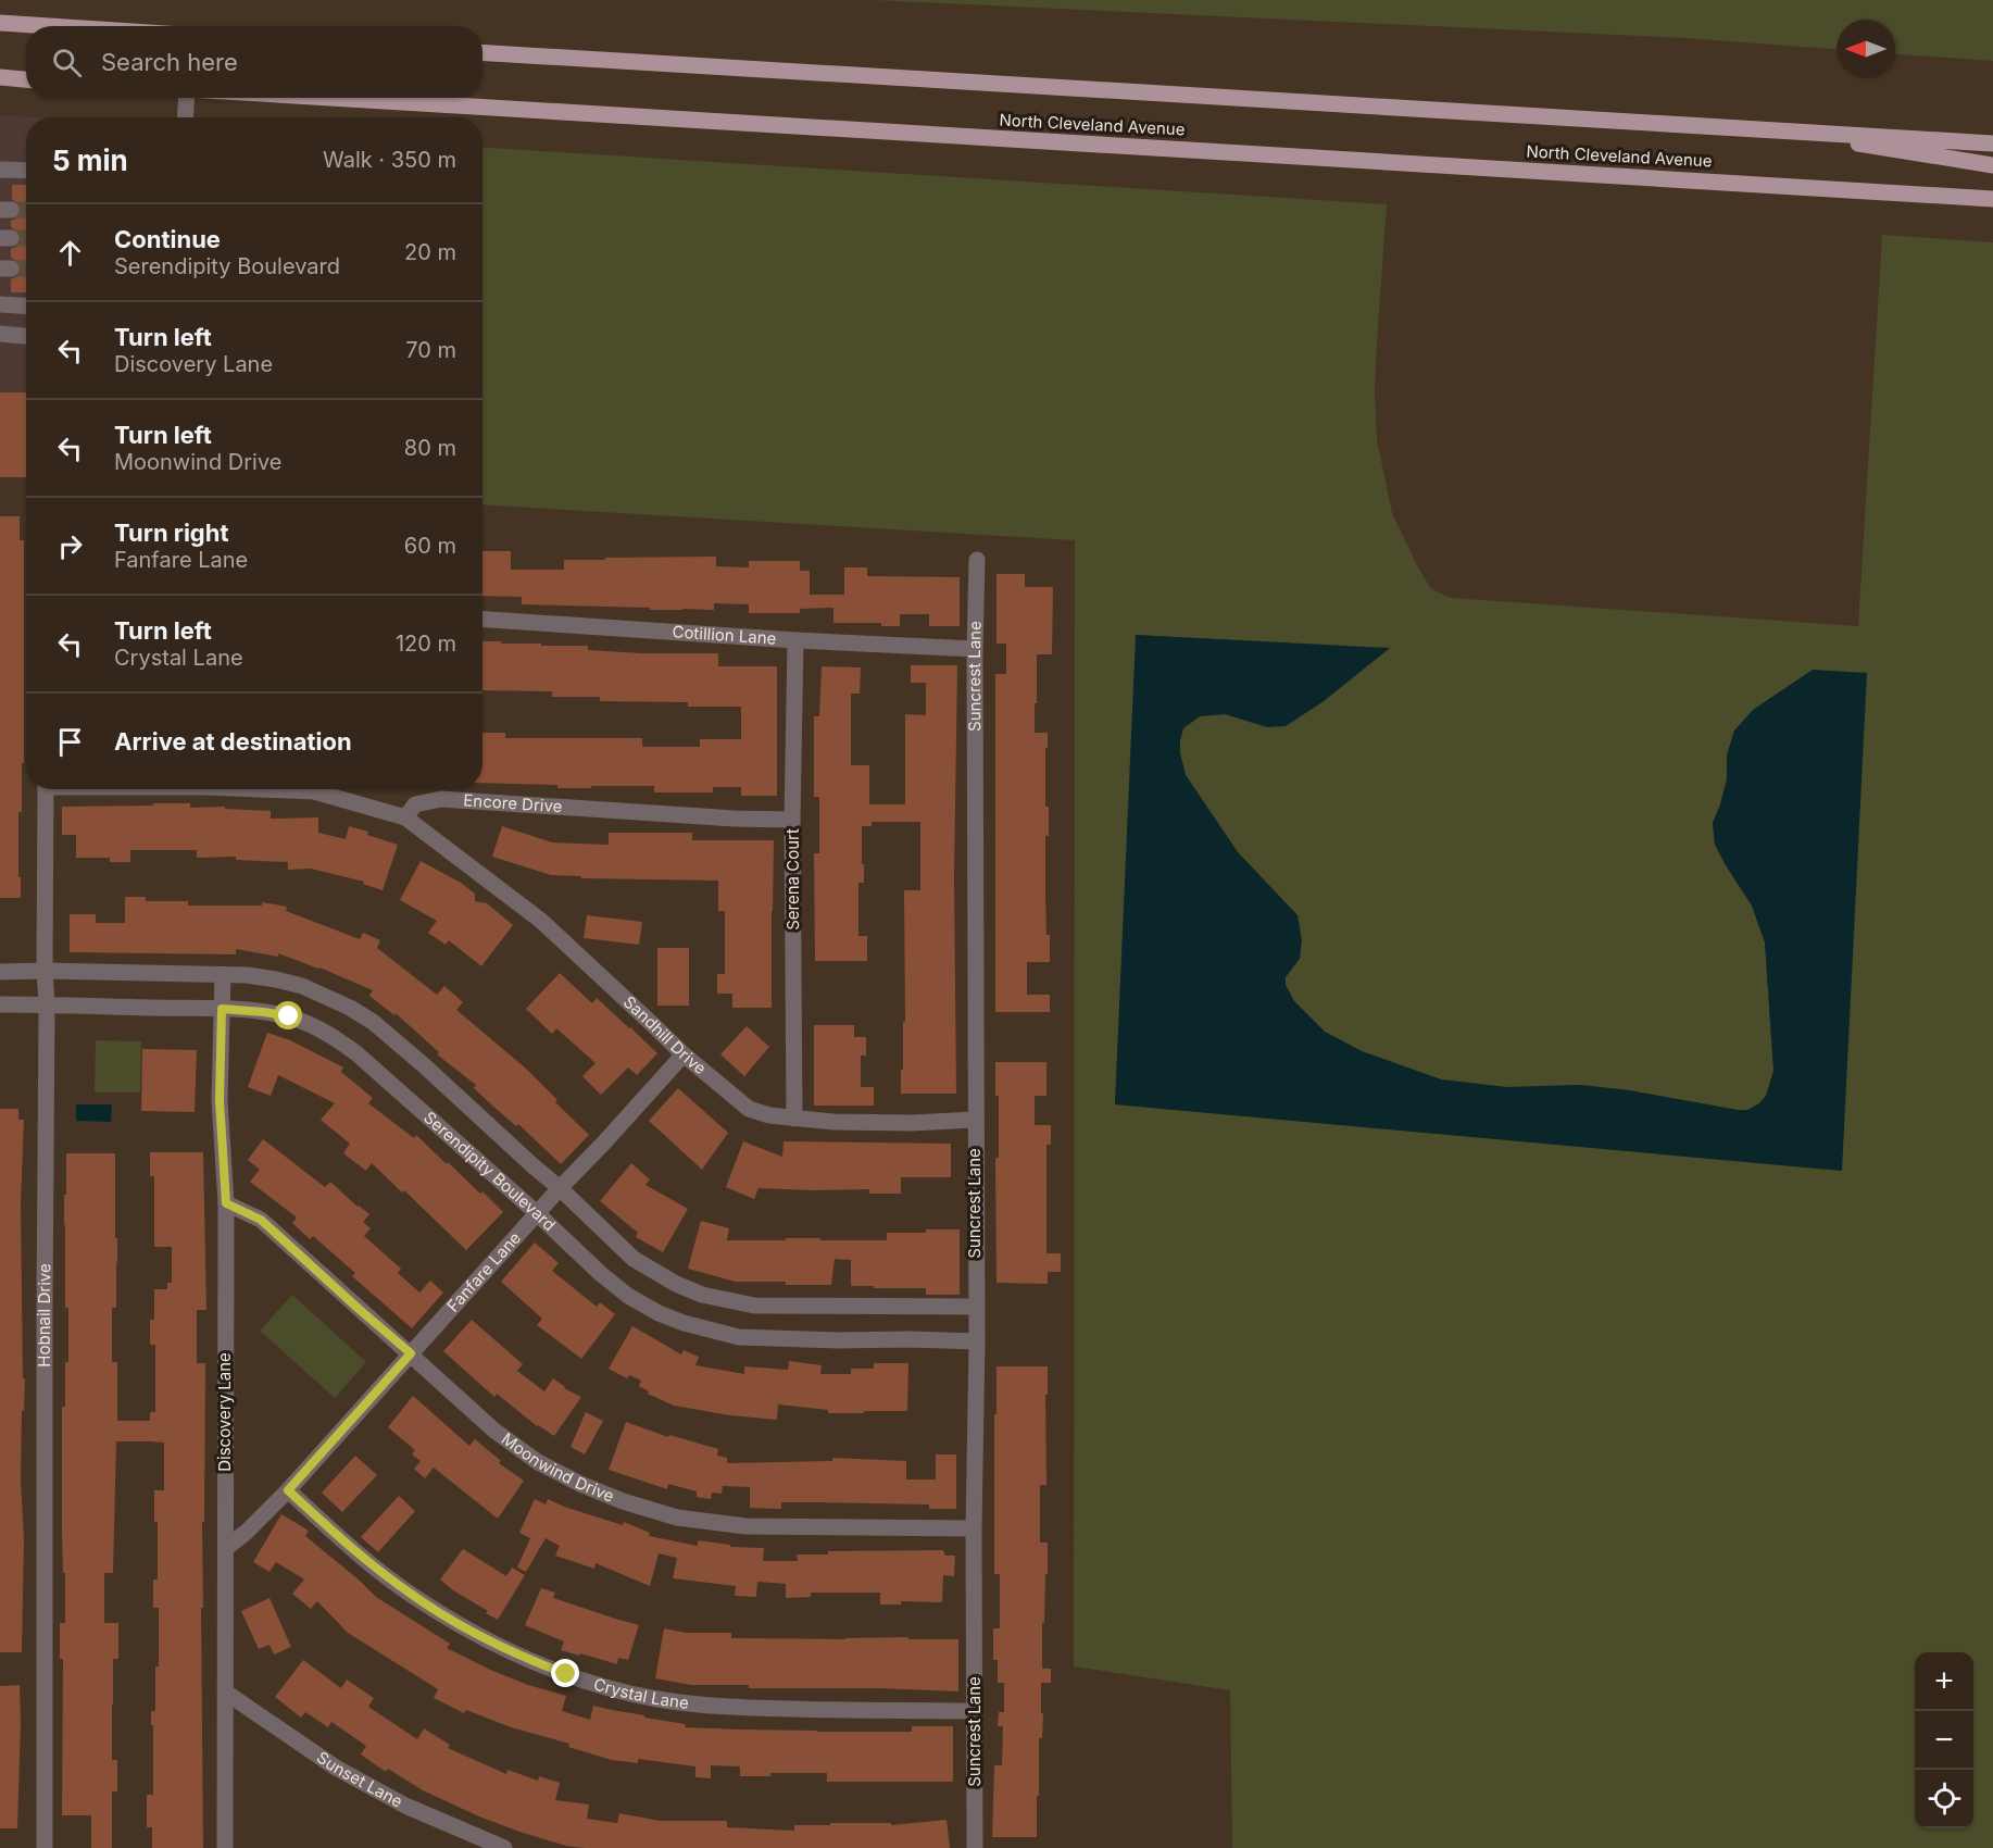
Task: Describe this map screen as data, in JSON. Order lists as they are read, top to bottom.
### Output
{
  "streets": {
    "main road": ["North Cleveland Avenue"],
    "street": [
      "Cotillion Lane",
      "Suncrest Lane",
      "Encore Drive",
      "Serena Court",
      "Sandhill Drive",
      "Serendipity Boulevard",
      "Fanfare Lane",
      "Hobnail Drive",
      "Discovery Lane",
      "Moonwind Drive",
      "Crystal Lane",
      "Sunset Lane"
    ]
  },
  "crossings": [
    ["Cotillion Lane", "Suncrest Lane"],
    ["Cotillion Lane", "Serena Court"],
    ["Suncrest Lane", "Sandhill Drive"],
    ["Suncrest Lane", "Serendipity Boulevard"],
    ["Suncrest Lane", "Moonwind Drive"],
    ["Suncrest Lane", "Crystal Lane"],
    ["Encore Drive", "Serena Court"],
    ["Encore Drive", "Sandhill Drive"],
    ["Serena Court", "Sandhill Drive"],
    ["Sandhill Drive", "Fanfare Lane"],
    ["Serendipity Boulevard", "Fanfare Lane"],
    ["Serendipity Boulevard", "Hobnail Drive"],
    ["Serendipity Boulevard", "Discovery Lane"],
    ["Fanfare Lane", "Discovery Lane"],
    ["Fanfare Lane", "Moonwind Drive"],
    ["Fanfare Lane", "Crystal Lane"],
    ["Discovery Lane", "Moonwind Drive"],
    ["Discovery Lane", "Sunset Lane"]
  ],
  "north": "left",
  "page": {
    "search": "Search here",
    "heading": ["5 min", "Walk · 350 m"],
    "list": [
      ["Continue", "Serendipity Boulevard", "20 m"],
      ["Turn left", "Discovery Lane", "70 m"],
      ["Turn left", "Moonwind Drive", "80 m"],
      ["Turn right", "Fanfare Lane", "60 m"],
      ["Turn left", "Crystal Lane", "120 m"],
      "Arrive at destination"
    ],
    "map_buttons": ["+", "−"]
  }
}
